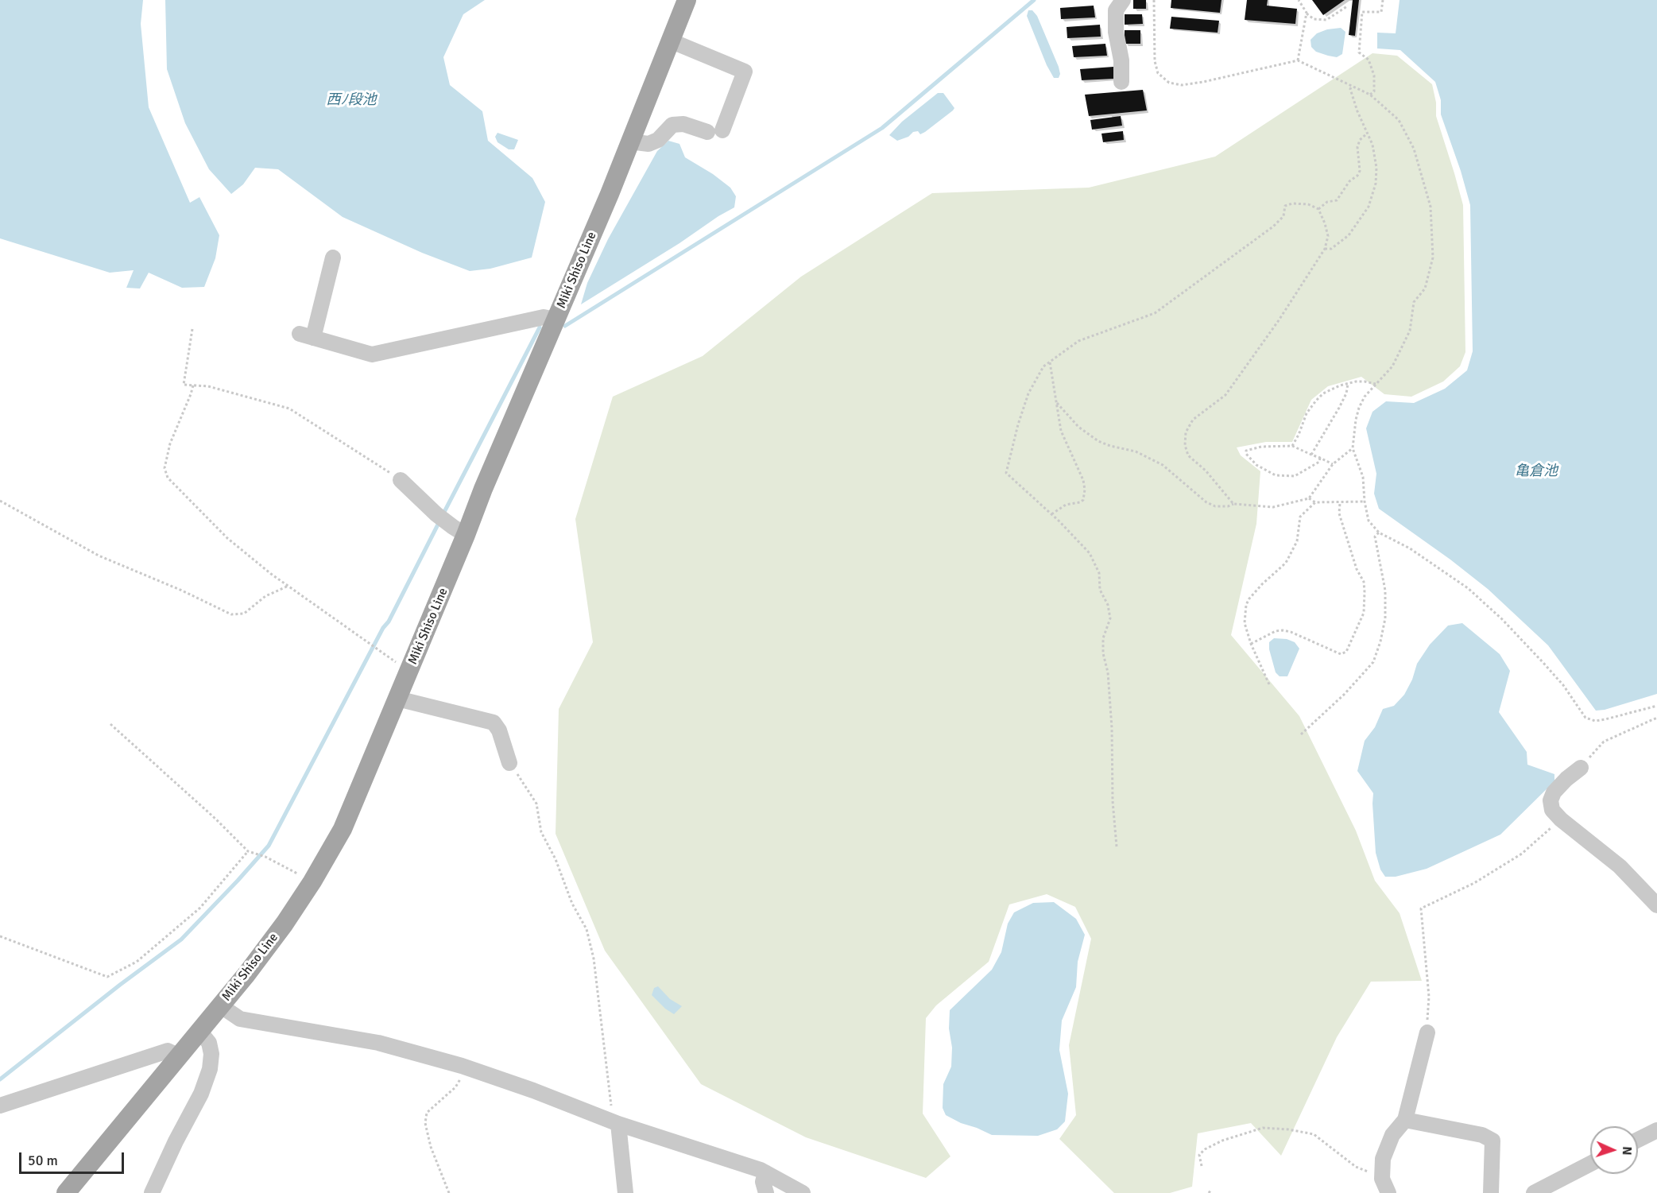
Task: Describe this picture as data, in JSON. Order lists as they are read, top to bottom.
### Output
{
  "streets": {
    "main road": ["Miki Shiso Line"]
  },
  "water": ["西ﾉ段池", "亀倉池"],
  "scale_bar": "50 m",
  "north": "right"
}
